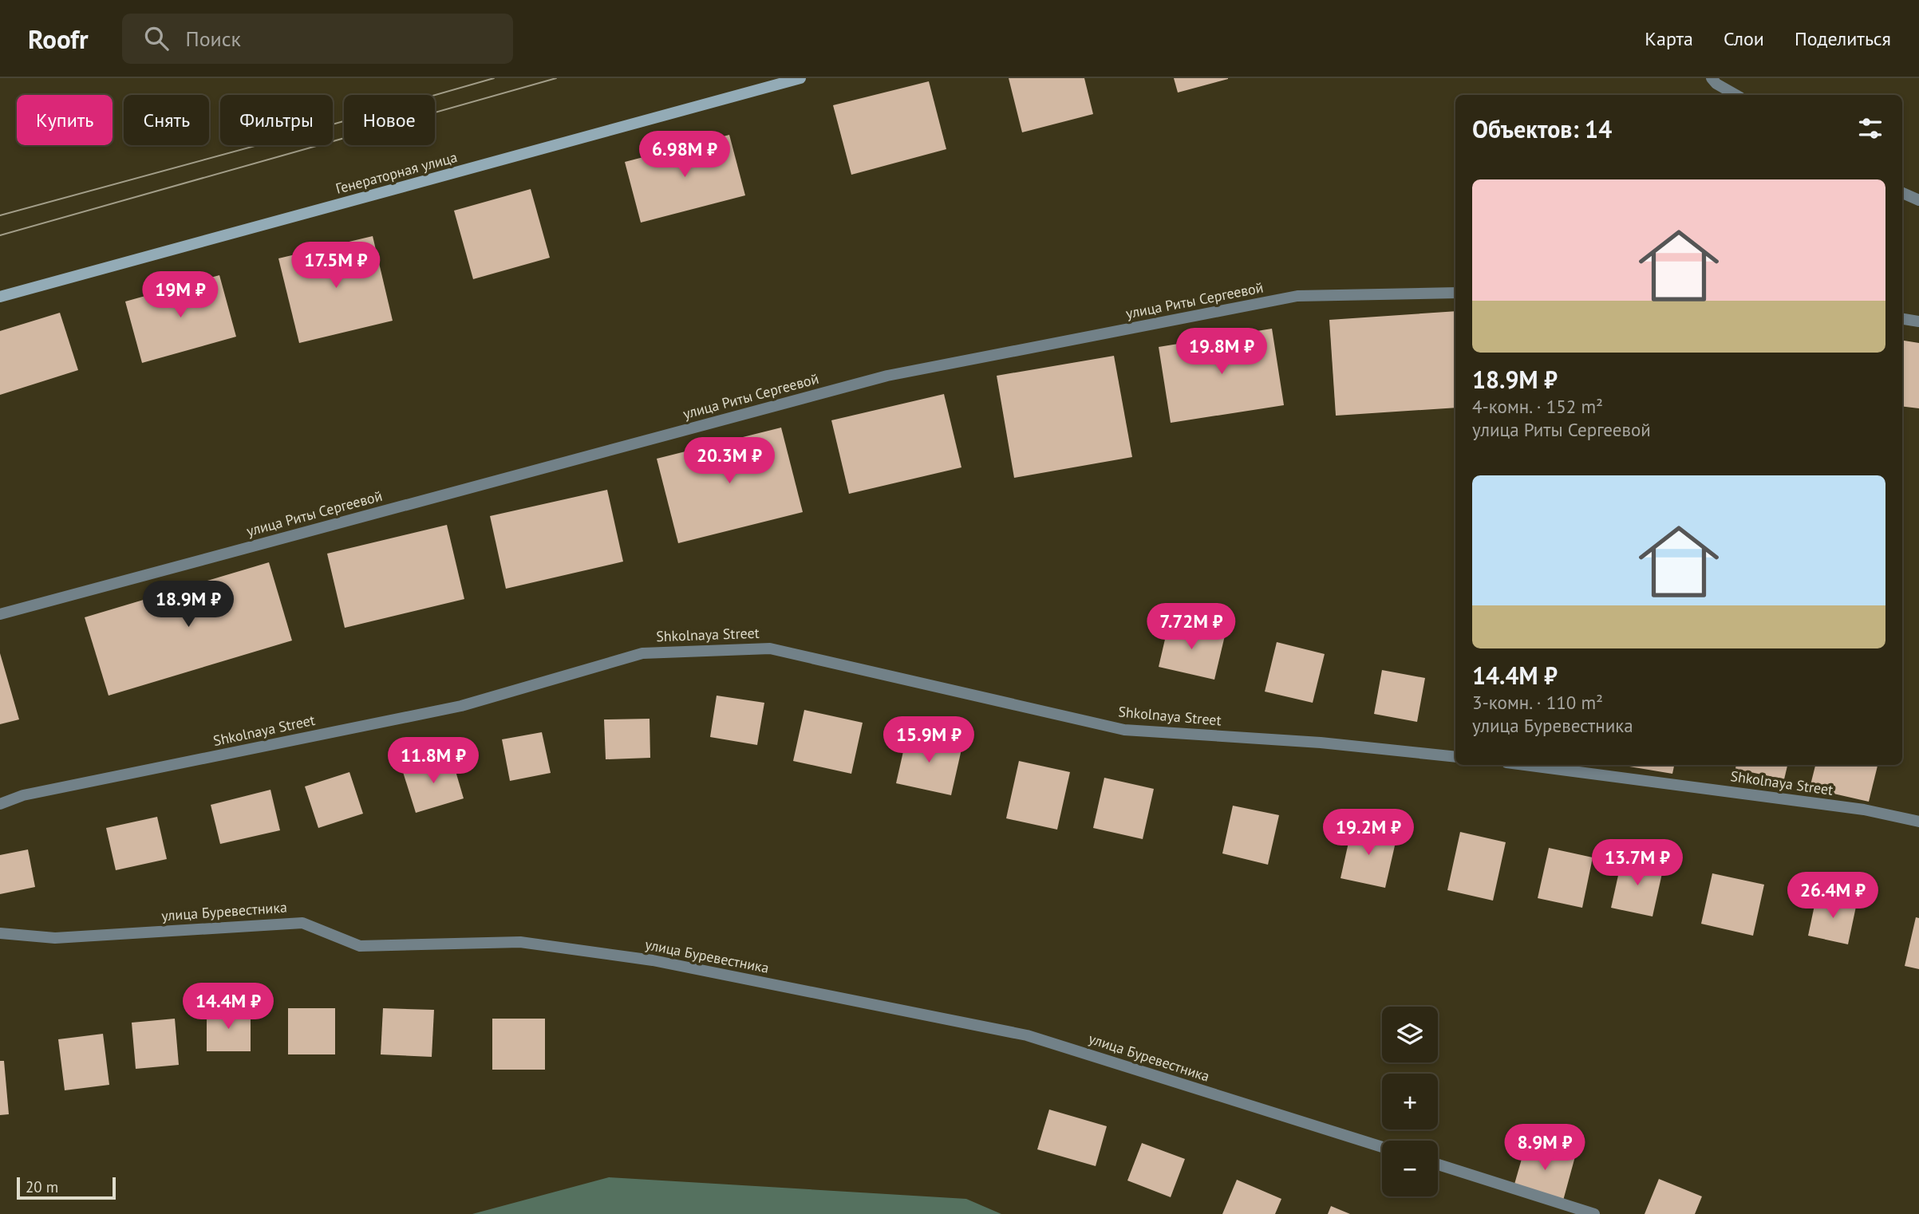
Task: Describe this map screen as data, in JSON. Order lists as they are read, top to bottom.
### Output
{
  "streets": {
    "main road": ["Генераторная улица"],
    "street": ["улица Риты Сергеевой", "Shkolnaya Street", "улица Буревестника"]
  },
  "scale_bar": "20 m",
  "page": {
    "header": "Roofr",
    "search": "Поиск",
    "nav": ["Карта", "Слои", "Поделиться"],
    "chip": [
      "Купить",
      "Снять",
      "Фильтры",
      "Новое"
    ],
    "heading": "Объектов: 14",
    "price": [
      "6.98M ₽",
      "17.5M ₽",
      "19M ₽",
      "19.8M ₽",
      "20.3M ₽",
      "18.9M ₽",
      "7.72M ₽",
      "15.9M ₽",
      "11.8M ₽",
      "19.2M ₽",
      "13.7M ₽",
      "26.4M ₽",
      "14.4M ₽",
      "8.9M ₽"
    ],
    "list": [
      {
        "name": "18.9M ₽",
        "note": "4-комн. · 152 m² · улица Риты Сергеевой"
      },
      {
        "name": "14.4M ₽",
        "note": "3-комн. · 110 m² · улица Буревестника"
      }
    ],
    "map_buttons": ["+", "−"],
    "scale": "20 m"
  }
}
